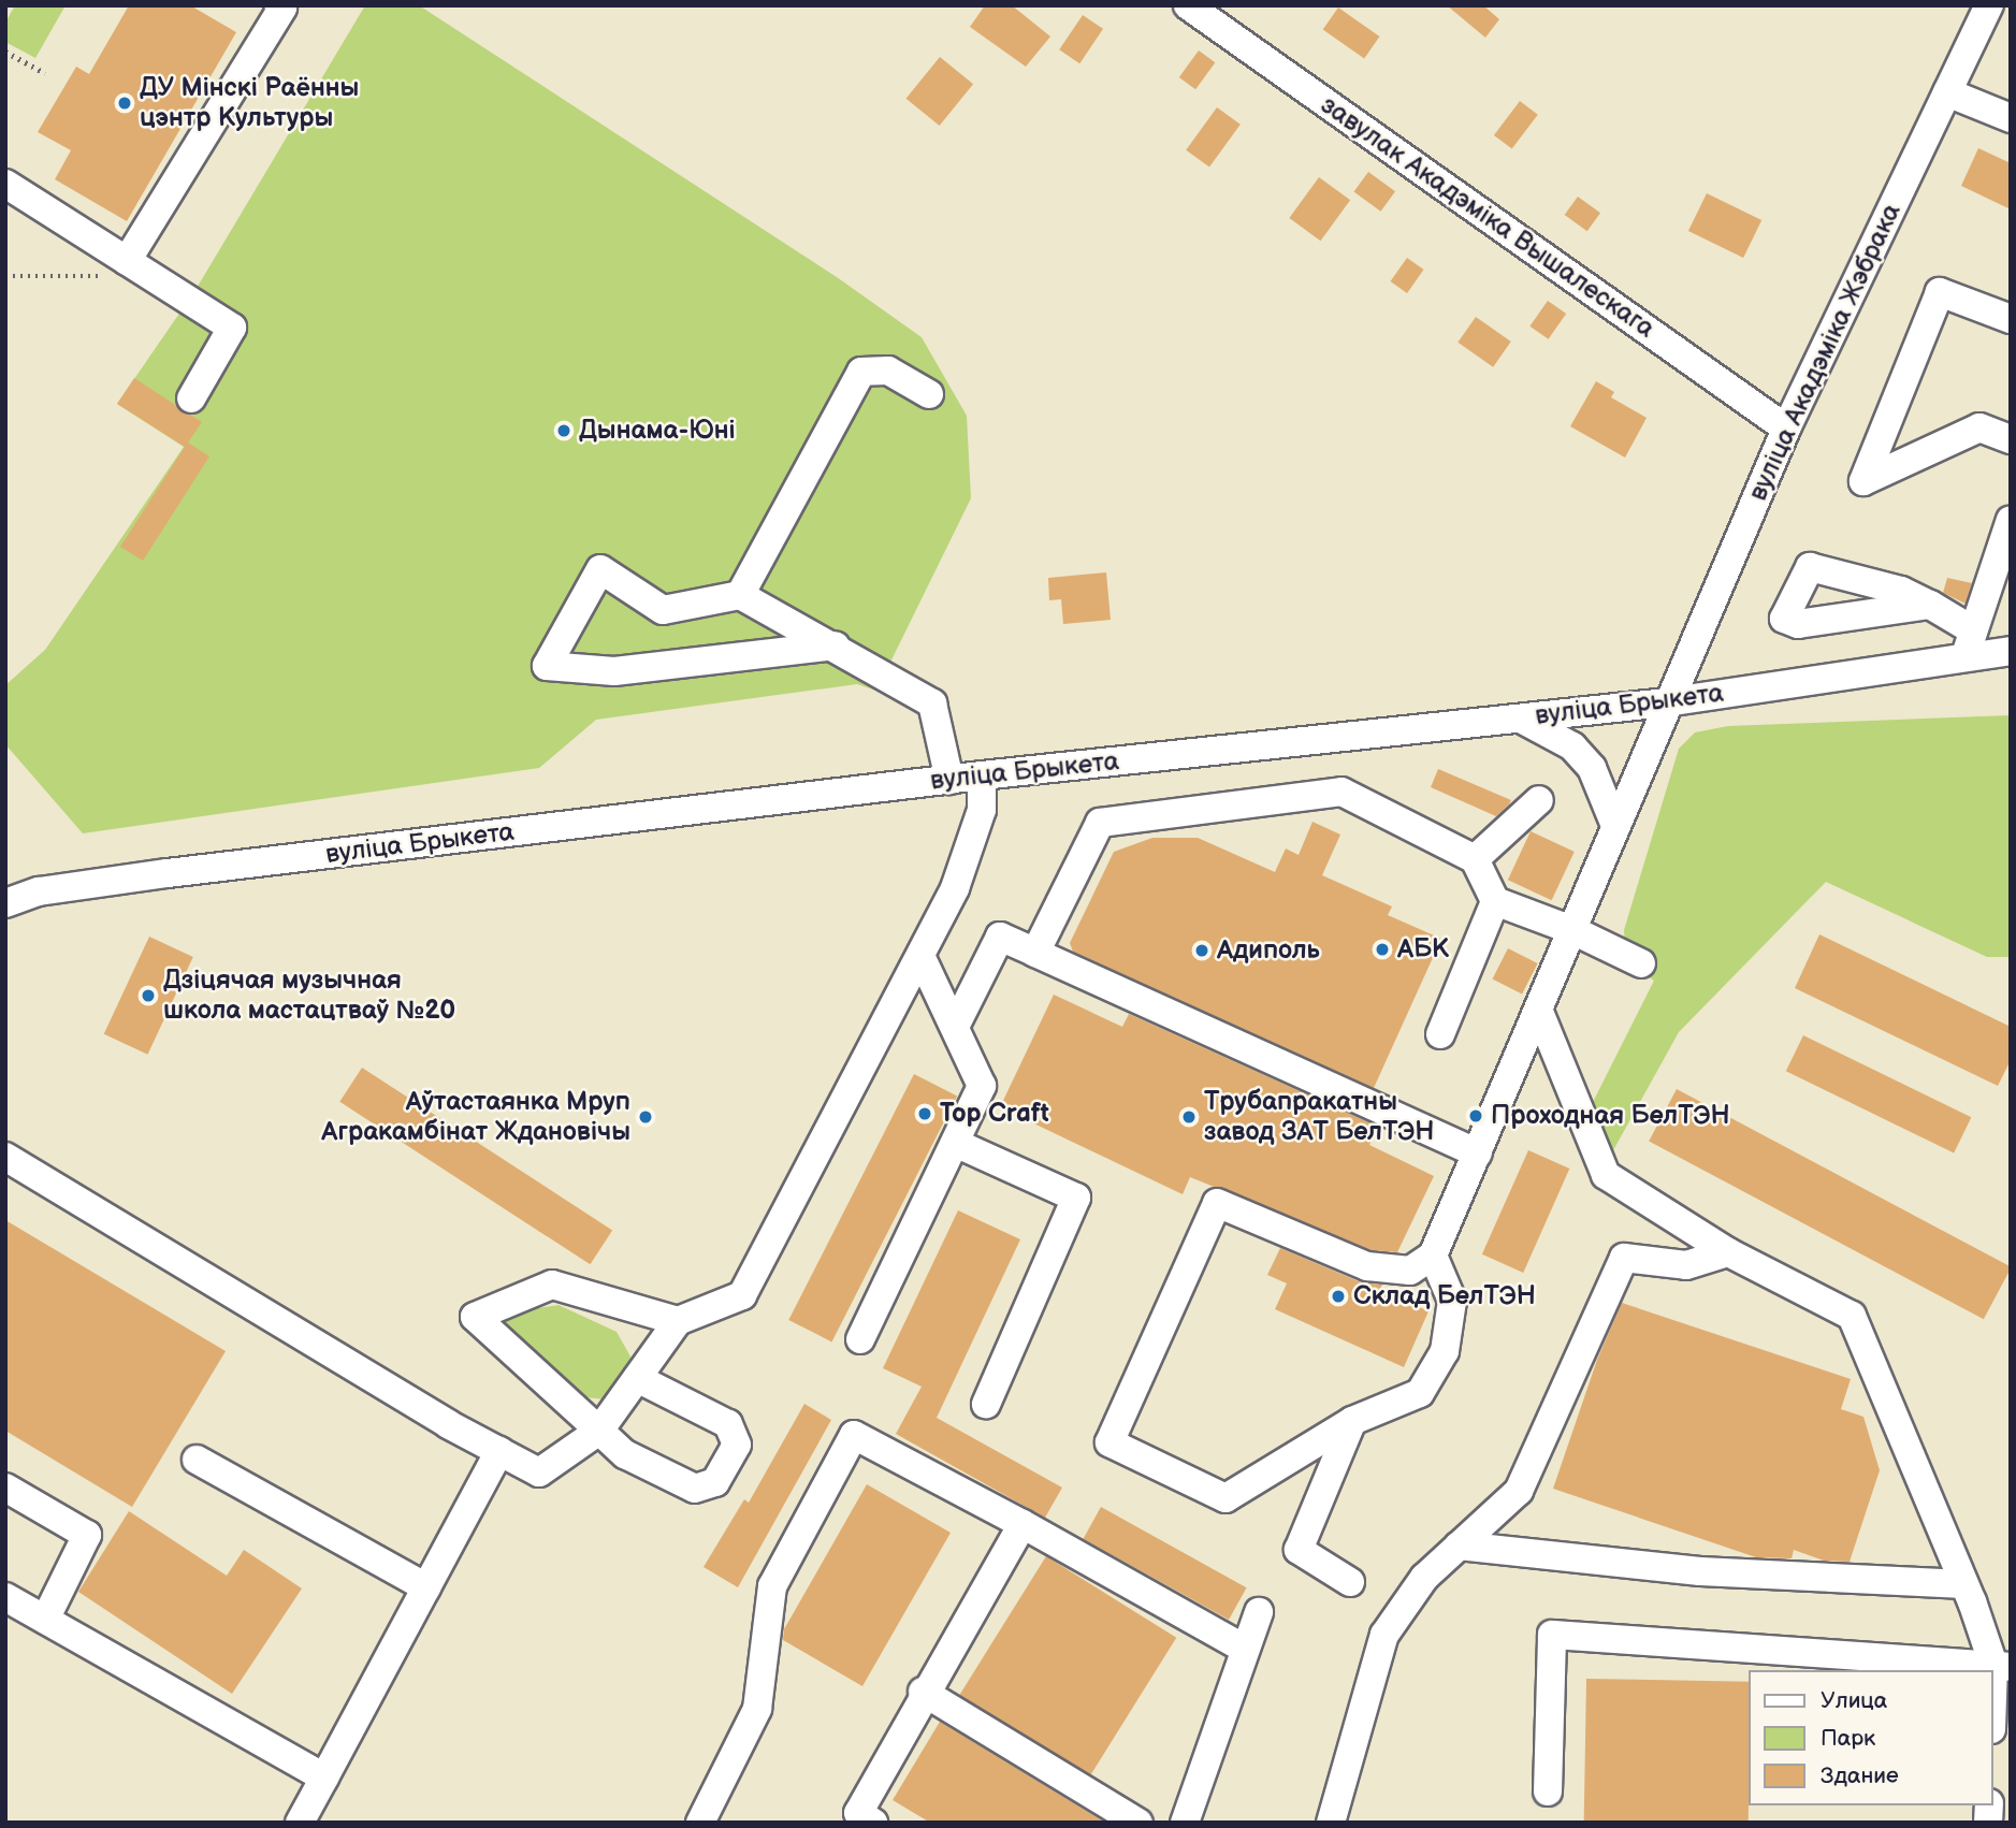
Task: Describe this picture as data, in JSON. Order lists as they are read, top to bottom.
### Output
{
  "streets": {
    "street": ["завулак Акадэміка Вышалескага", "вуліца Акадэміка Жэбрака", "вуліца Брыкета"]
  },
  "crossings": [
    ["завулак Акадэміка Вышалескага", "вуліца Акадэміка Жэбрака"],
    ["вуліца Акадэміка Жэбрака", "вуліца Брыкета"]
  ],
  "places": [
    "ДУ Мінскі Раённы цэнтр Культуры",
    "Дынама-Юні",
    "АБК",
    "Адиполь",
    "Дзіцячая музычная школа мастацтваў №20",
    "Top Craft",
    "Проходная БелТЭН",
    "Аўтастаянка Мруп Агракамбінат Ждановічы",
    "Трубапракатны завод ЗАТ БелТЭН",
    "Склад БелТЭН"
  ],
  "legend": ["Улица", "Парк", "Здание"]
}
